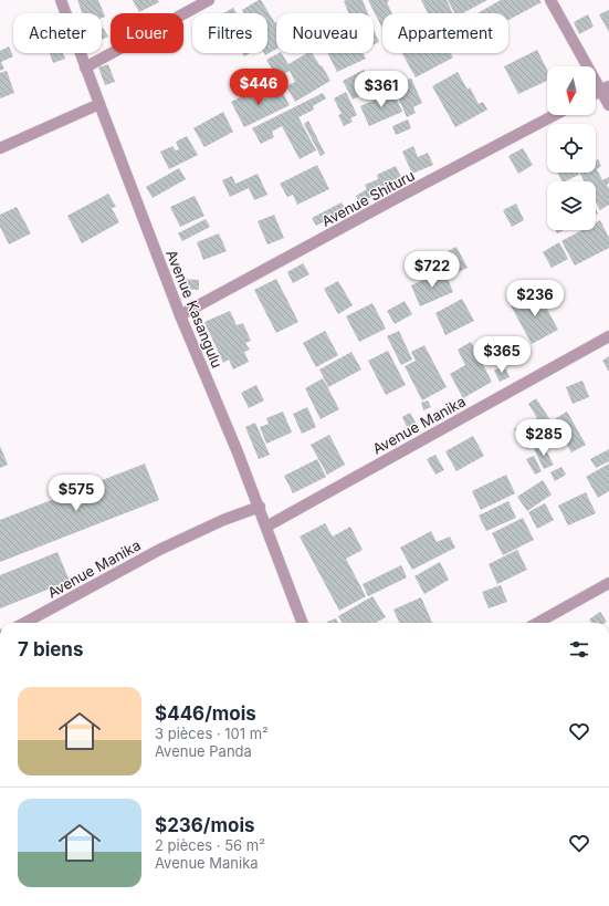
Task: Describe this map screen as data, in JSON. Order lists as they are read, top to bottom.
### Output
{
  "streets": {
    "street": ["Avenue Shituru", "Avenue Kasangulu", "Avenue Manika"]
  },
  "crossings": [
    ["Avenue Shituru", "Avenue Kasangulu"],
    ["Avenue Kasangulu", "Avenue Manika"]
  ],
  "north": "bottom",
  "page": {
    "chip": [
      "Acheter",
      "Louer",
      "Filtres",
      "Nouveau",
      "Appartement"
    ],
    "price": [
      "$446",
      "$361",
      "$722",
      "$236",
      "$365",
      "$285",
      "$575"
    ],
    "heading": "7 biens",
    "list": [
      {
        "name": "$446/mois",
        "note": "3 pièces · 101 m² · Avenue Panda"
      },
      {
        "name": "$236/mois",
        "note": "2 pièces · 56 m² · Avenue Manika"
      }
    ]
  }
}
